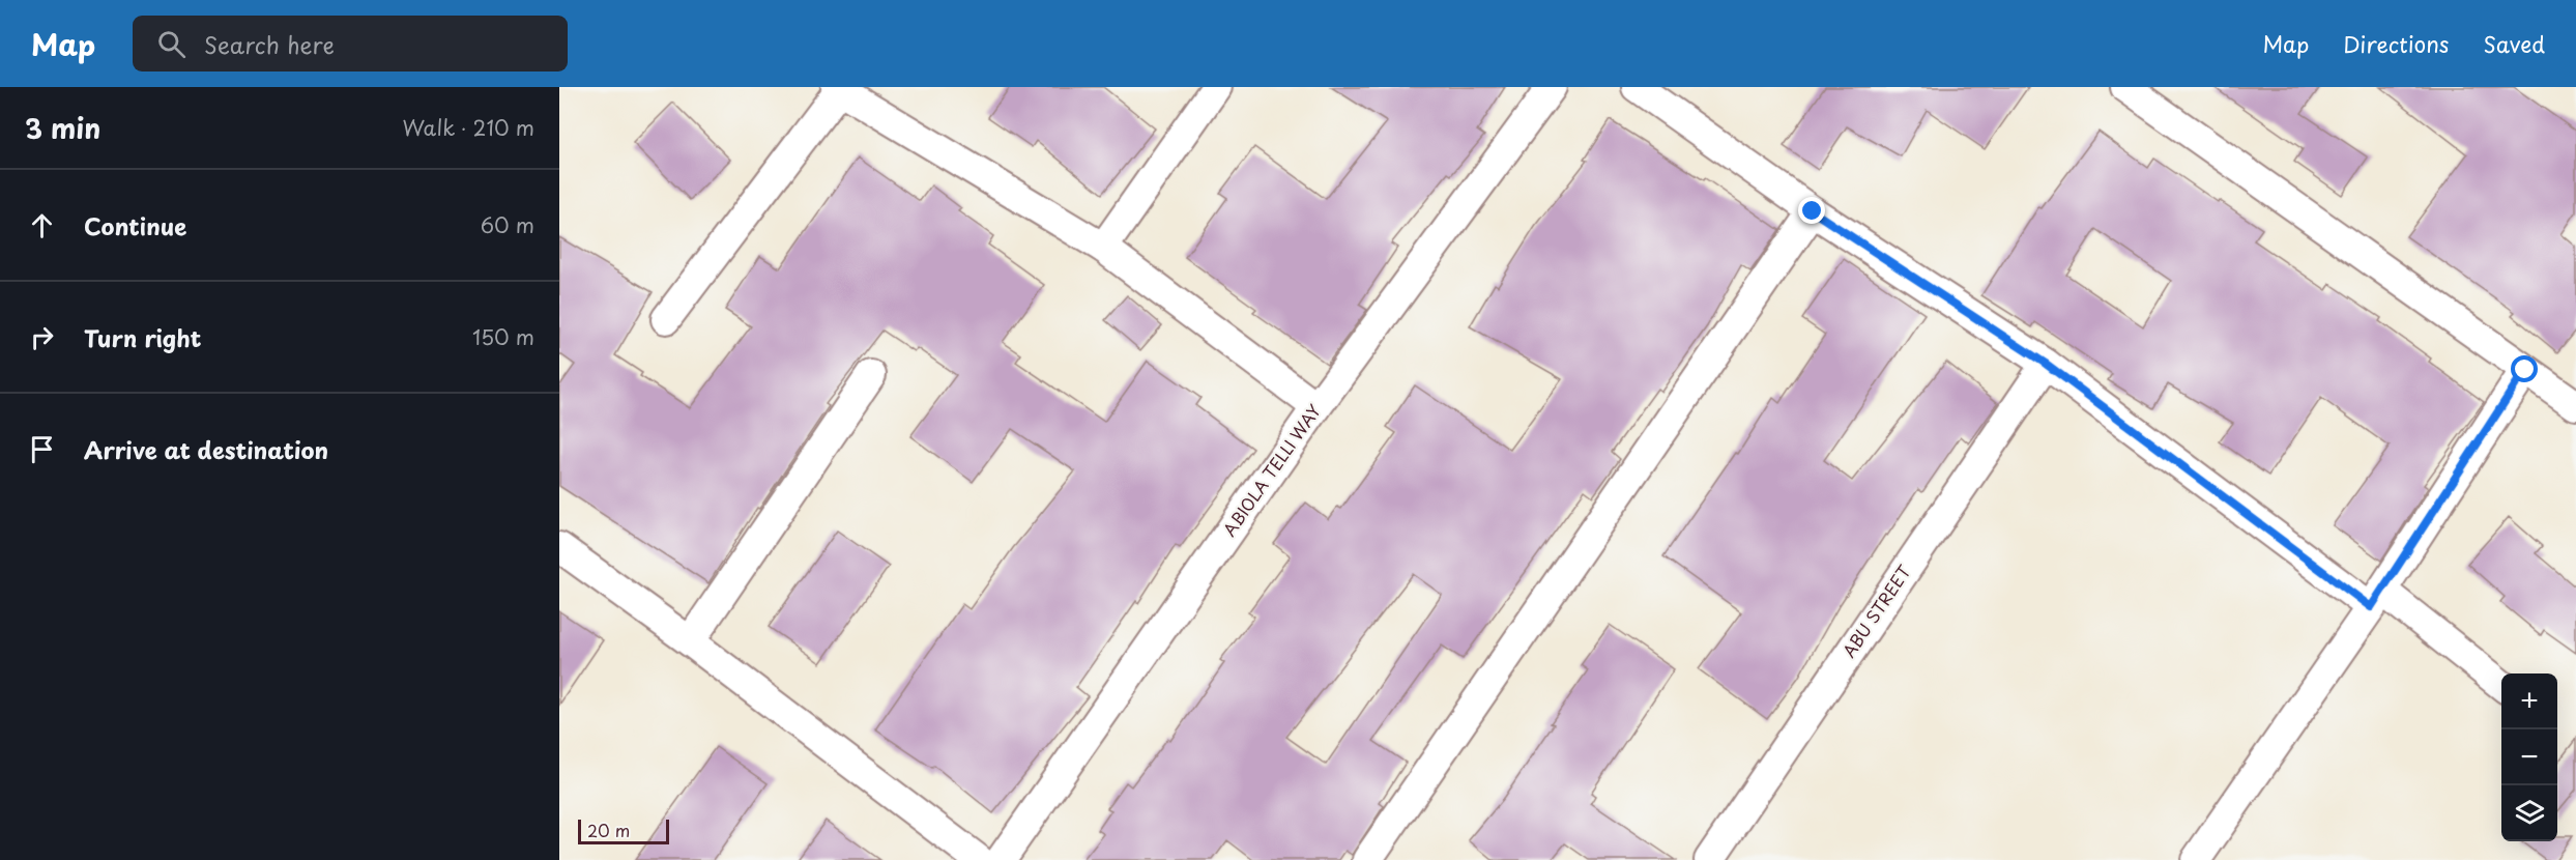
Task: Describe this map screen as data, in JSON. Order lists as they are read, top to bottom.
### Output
{
  "streets": {
    "street": ["ABIOLA TELLI WAY", "ABU STREET"]
  },
  "scale_bar": "20 m",
  "page": {
    "header": "Map",
    "search": "Search here",
    "nav": ["Map", "Directions", "Saved"],
    "heading": ["3 min", "Walk · 210 m"],
    "list": [
      ["Continue", "60 m"],
      ["Turn right", "150 m"],
      "Arrive at destination"
    ],
    "map_buttons": ["+", "−"],
    "scale": "20 m"
  }
}
